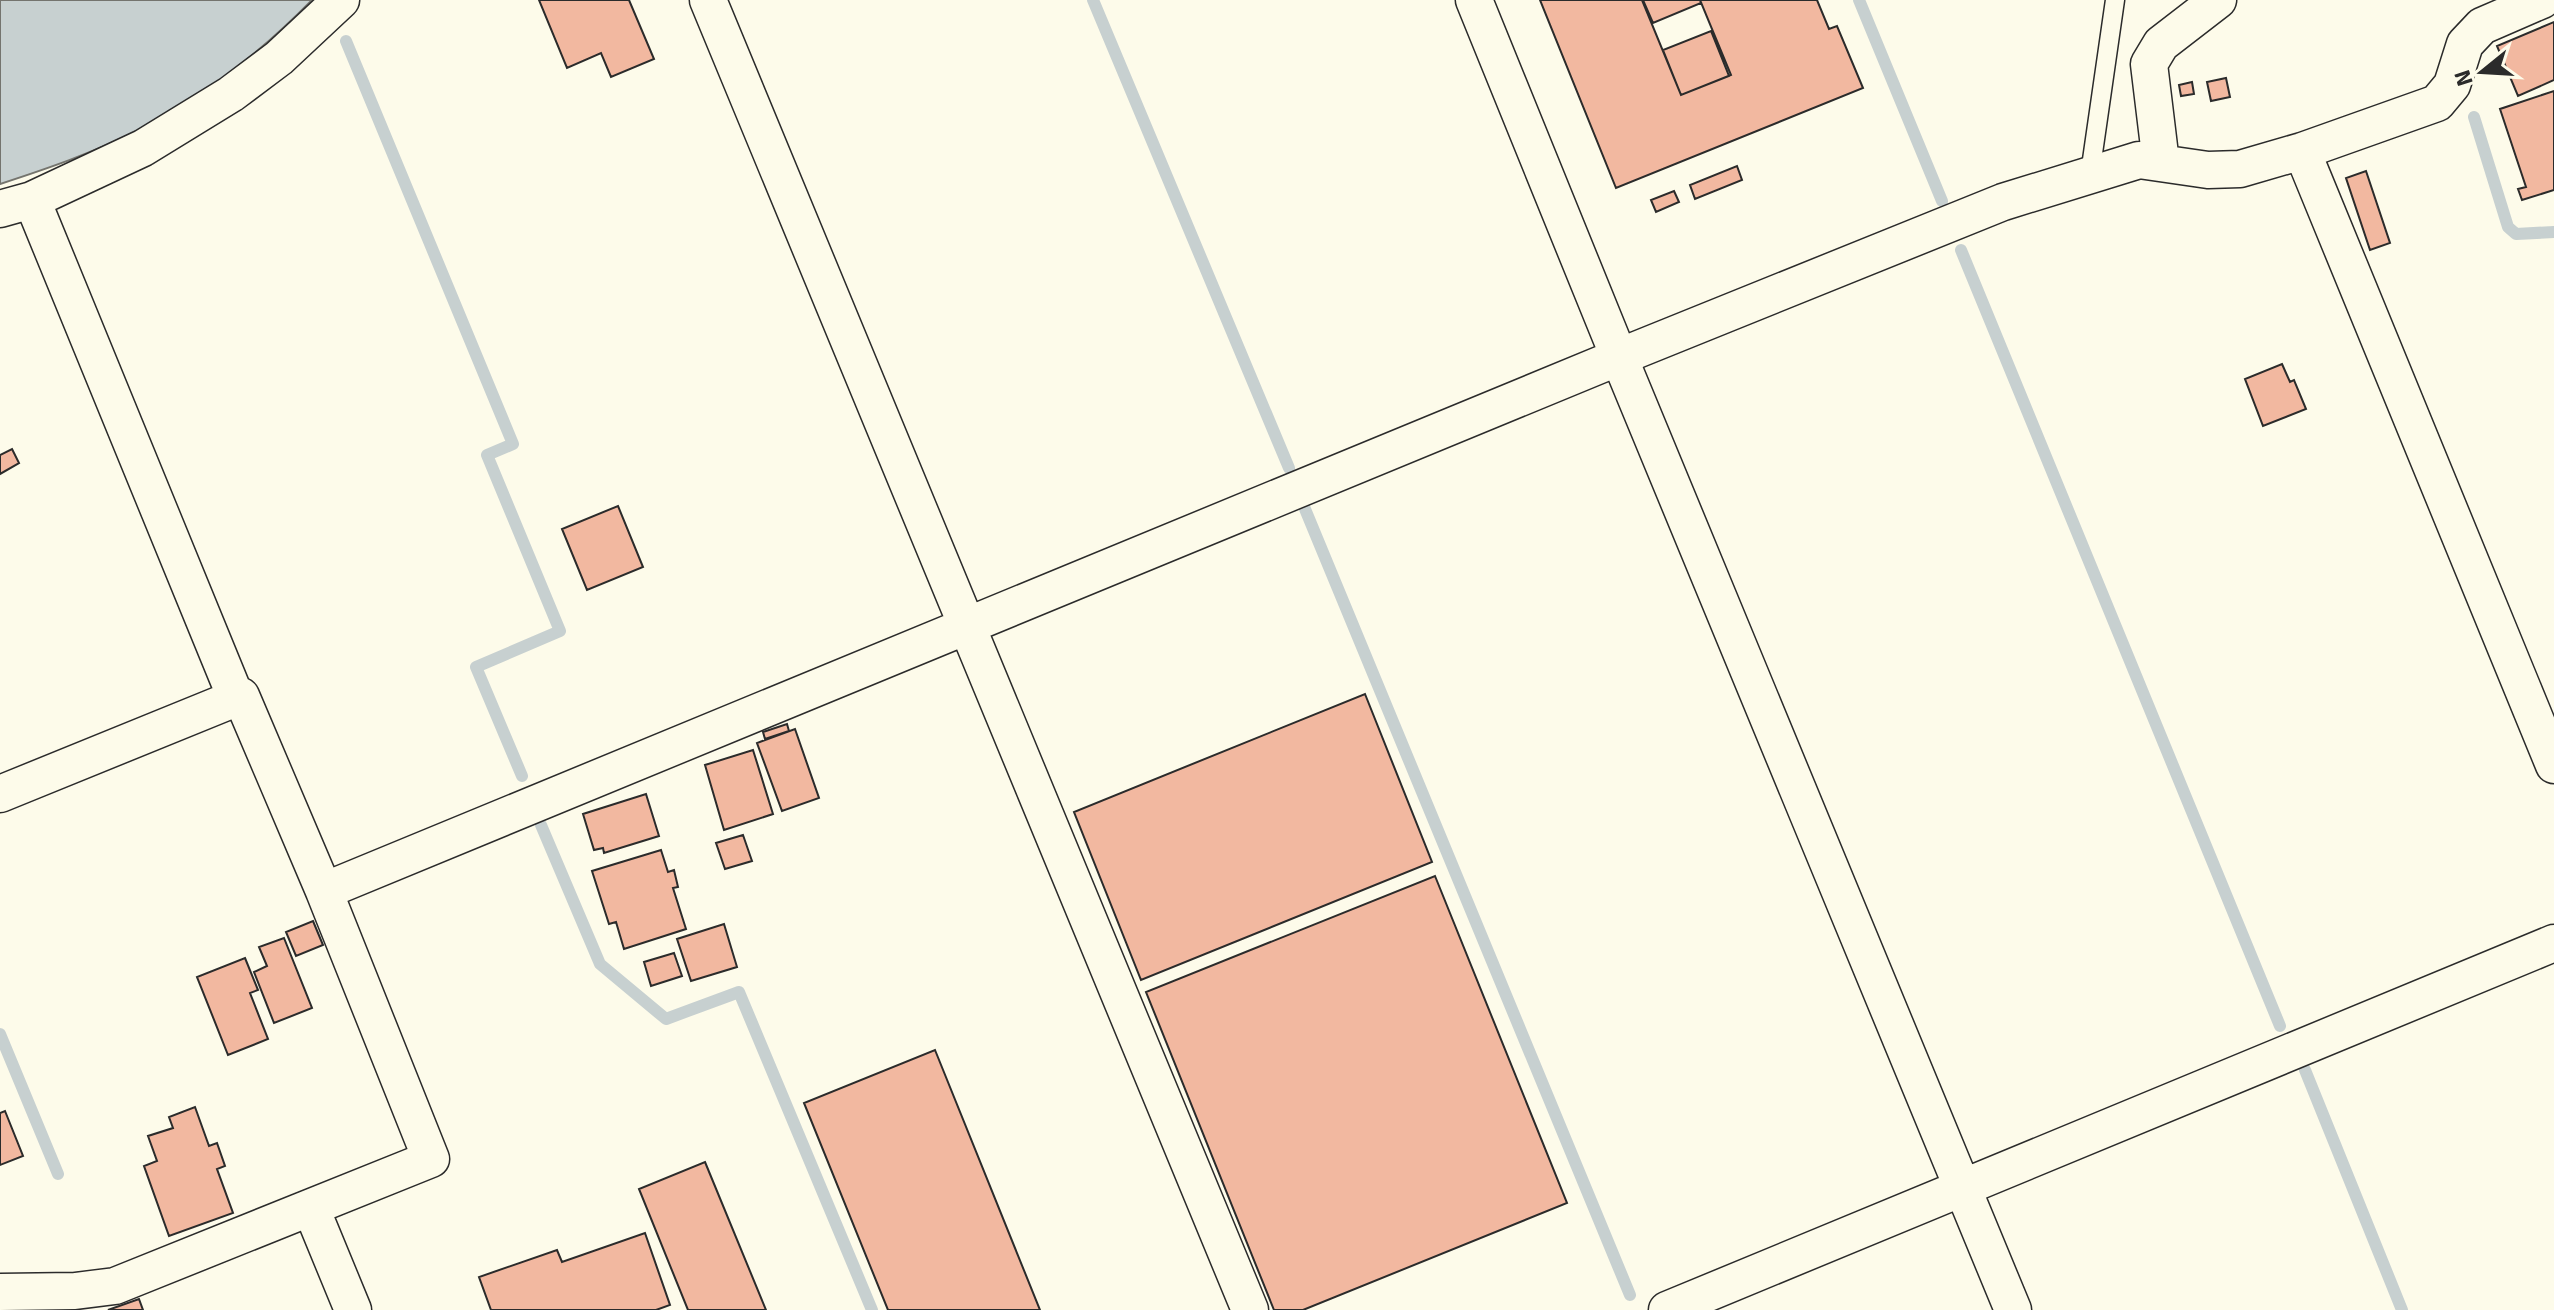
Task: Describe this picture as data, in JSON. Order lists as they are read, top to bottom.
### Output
{
  "north": "left"
}
